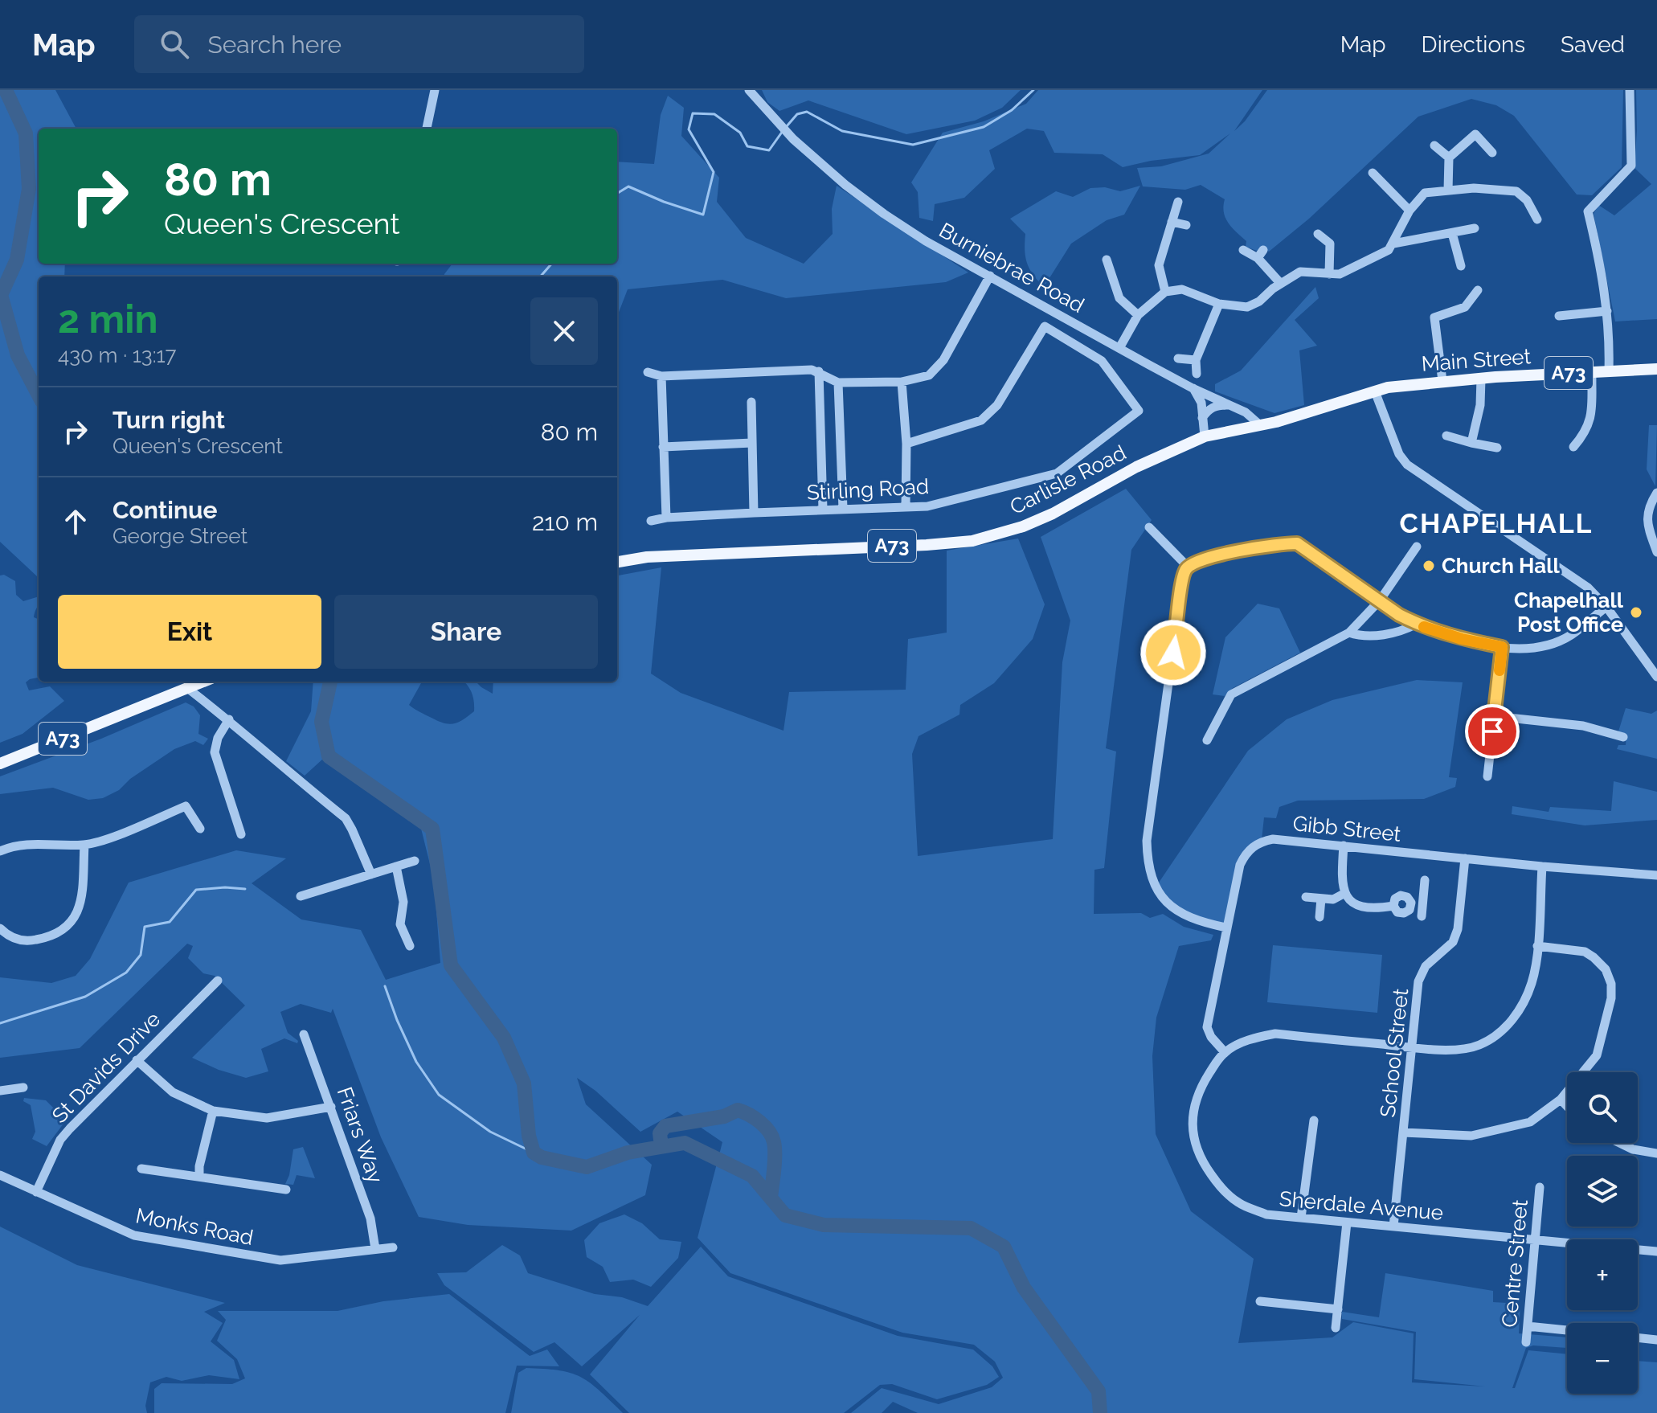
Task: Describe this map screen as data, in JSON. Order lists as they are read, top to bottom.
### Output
{
  "streets": {
    "main road": ["Main Street", "A73", "Carlisle Road"],
    "street": [
      "Burniebrae Road",
      "Stirling Road",
      "Gibb Street",
      "School Street",
      "St Davids Drive",
      "Friars Way",
      "Sherdale Avenue",
      "Monks Road",
      "Centre Street"
    ]
  },
  "crossings": [
    ["Burniebrae Road", "Carlisle Road"],
    ["Main Street", "Carlisle Road"],
    ["Gibb Street", "School Street"],
    ["Gibb Street", "Sherdale Avenue"],
    ["School Street", "Sherdale Avenue"],
    ["St Davids Drive", "Monks Road"],
    ["Friars Way", "Monks Road"],
    ["Sherdale Avenue", "Centre Street"]
  ],
  "districts": ["CHAPELHALL"],
  "places": ["Church Hall", "Chapelhall Post Office"],
  "page": {
    "header": "Map",
    "search": "Search here",
    "nav": ["Map", "Directions", "Saved"],
    "turn": ["80 m", "Queen's Crescent"],
    "heading": ["2 min", "430 m · 13:17"],
    "list": [
      {
        "name": "Turn right",
        "note": "Queen's Crescent",
        "value": "80 m"
      },
      {
        "name": "Continue",
        "note": "George Street",
        "value": "210 m"
      }
    ],
    "buttons": ["Exit", "Share"],
    "map_buttons": ["+", "−"]
  }
}
